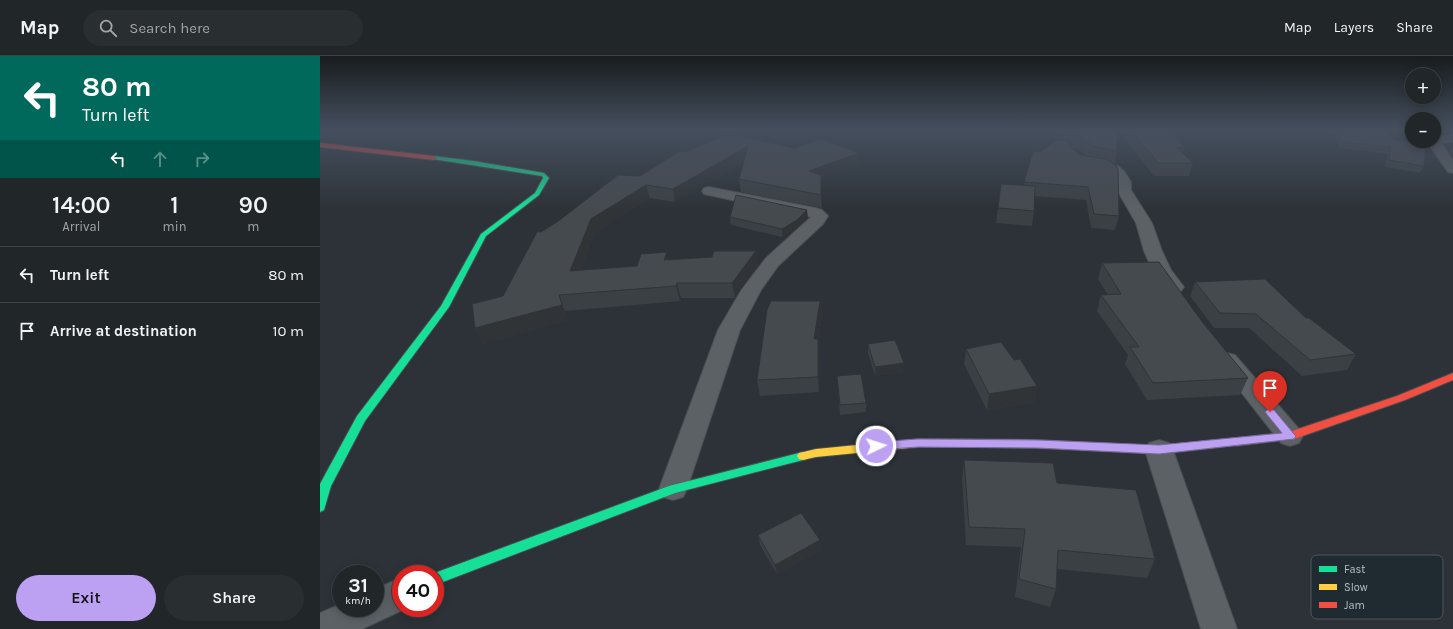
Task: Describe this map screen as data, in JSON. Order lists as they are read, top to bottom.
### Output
{
  "legend": ["Fast", "Slow", "Jam"],
  "page": {
    "header": "Map",
    "search": "Search here",
    "nav": ["Map", "Layers", "Share"],
    "turn": ["80 m", "Turn left"],
    "map_buttons": ["+", "−"],
    "eta": [
      "14:00",
      "Arrival",
      "1",
      "min",
      "90",
      "m"
    ],
    "list": [
      {
        "name": "Turn left",
        "value": "80 m"
      },
      {
        "name": "Arrive at destination",
        "value": "10 m"
      }
    ],
    "speed": "31 km/h",
    "limit": "40",
    "buttons": ["Exit", "Share"]
  }
}
